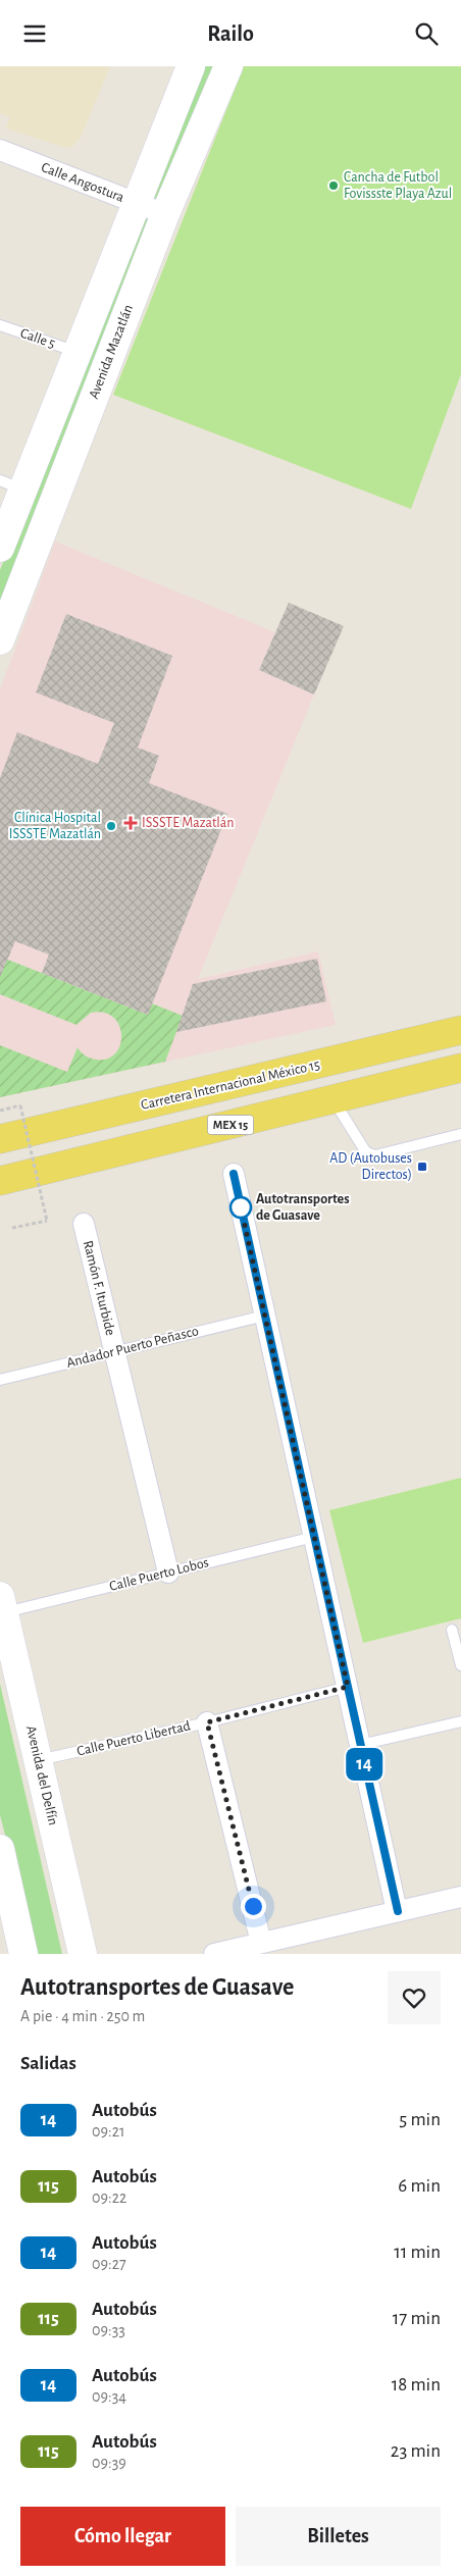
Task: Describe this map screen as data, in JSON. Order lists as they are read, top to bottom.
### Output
{
  "streets": {
    "main road": ["Carretera Internacional México 15", "MEX 15"],
    "street": [
      "Calle Angostura",
      "Avenida Mazatlán",
      "Ramón F. Iturbide",
      "Avenida del Delfín"
    ],
    "lane": [
      "Calle 5",
      "Andador Puerto Peñasco",
      "Calle Puerto Lobos",
      "Calle Puerto Libertad"
    ]
  },
  "crossings": [
    ["Calle Angostura", "Avenida Mazatlán"],
    ["Ramón F. Iturbide", "Andador Puerto Peñasco"],
    ["Ramón F. Iturbide", "Calle Puerto Lobos"],
    ["Calle Puerto Lobos", "Avenida del Delfín"],
    ["Calle Puerto Libertad", "Avenida del Delfín"]
  ],
  "places": {
    "other": ["Cancha de Futbol Fovissste Playa Azul", "Clínica Hospital ISSSTE Mazatlán", "Autotransportes de Guasave"],
    "health": ["ISSSTE Mazatlán"],
    "transit": ["AD (Autobuses Directos)"]
  },
  "lines": ["bus line 14"],
  "page": {
    "header": "Railo",
    "on_map": "14",
    "heading": [
      ["Autotransportes de Guasave", "A pie · 4 min · 250 m"],
      "Salidas"
    ],
    "list": [
      {
        "mark": "14",
        "name": "Autobús",
        "note": "09:21",
        "value": "5 min"
      },
      {
        "mark": "115",
        "name": "Autobús",
        "note": "09:22",
        "value": "6 min"
      },
      {
        "mark": "14",
        "name": "Autobús",
        "note": "09:27",
        "value": "11 min"
      },
      {
        "mark": "115",
        "name": "Autobús",
        "note": "09:33",
        "value": "17 min"
      },
      {
        "mark": "14",
        "name": "Autobús",
        "note": "09:34",
        "value": "18 min"
      },
      {
        "mark": "115",
        "name": "Autobús",
        "note": "09:39",
        "value": "23 min"
      }
    ],
    "buttons": ["Cómo llegar", "Billetes"]
  }
}
